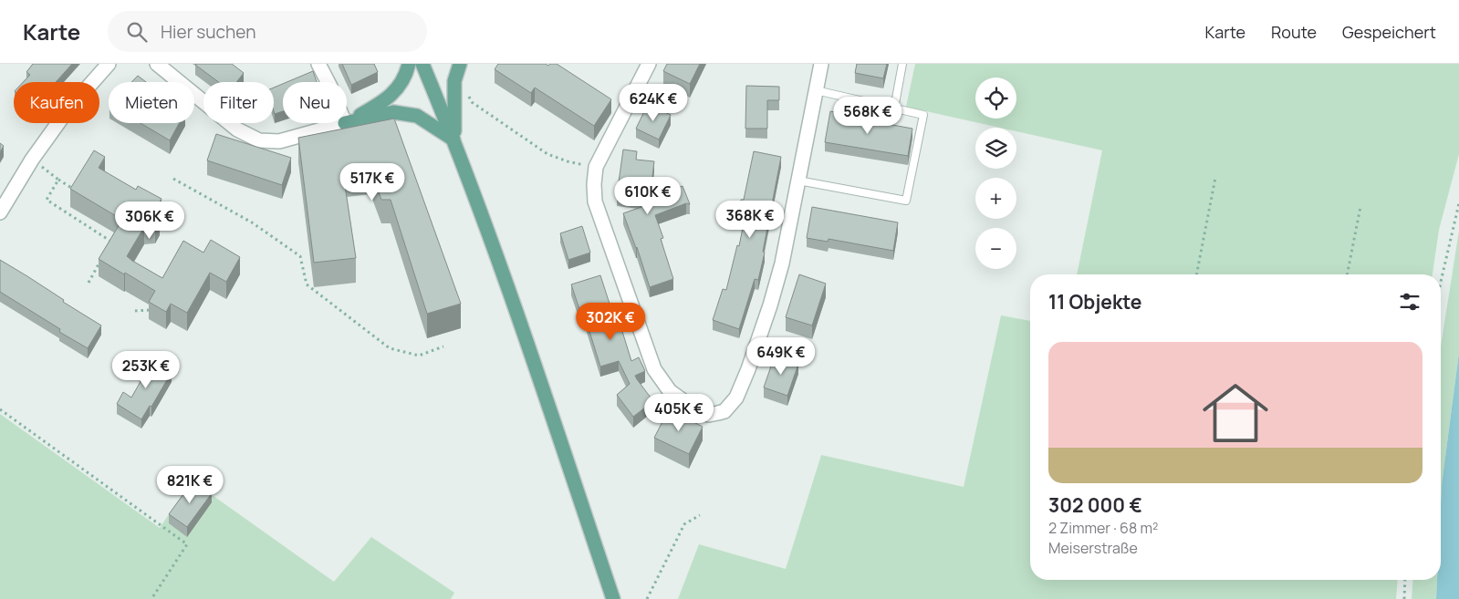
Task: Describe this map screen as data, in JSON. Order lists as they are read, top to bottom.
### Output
{
  "page": {
    "header": "Karte",
    "search": "Hier suchen",
    "nav": ["Karte", "Route", "Gespeichert"],
    "map_buttons": ["+", "−"],
    "chip": [
      "Kaufen",
      "Mieten",
      "Filter",
      "Neu"
    ],
    "price": [
      "624K €",
      "568K €",
      "517K €",
      "610K €",
      "368K €",
      "306K €",
      "302K €",
      "649K €",
      "253K €",
      "405K €",
      "821K €"
    ],
    "heading": "11 Objekte",
    "list": [
      {
        "name": "302 000 €",
        "note": "2 Zimmer · 68 m² · Meiserstraße"
      }
    ]
  }
}
